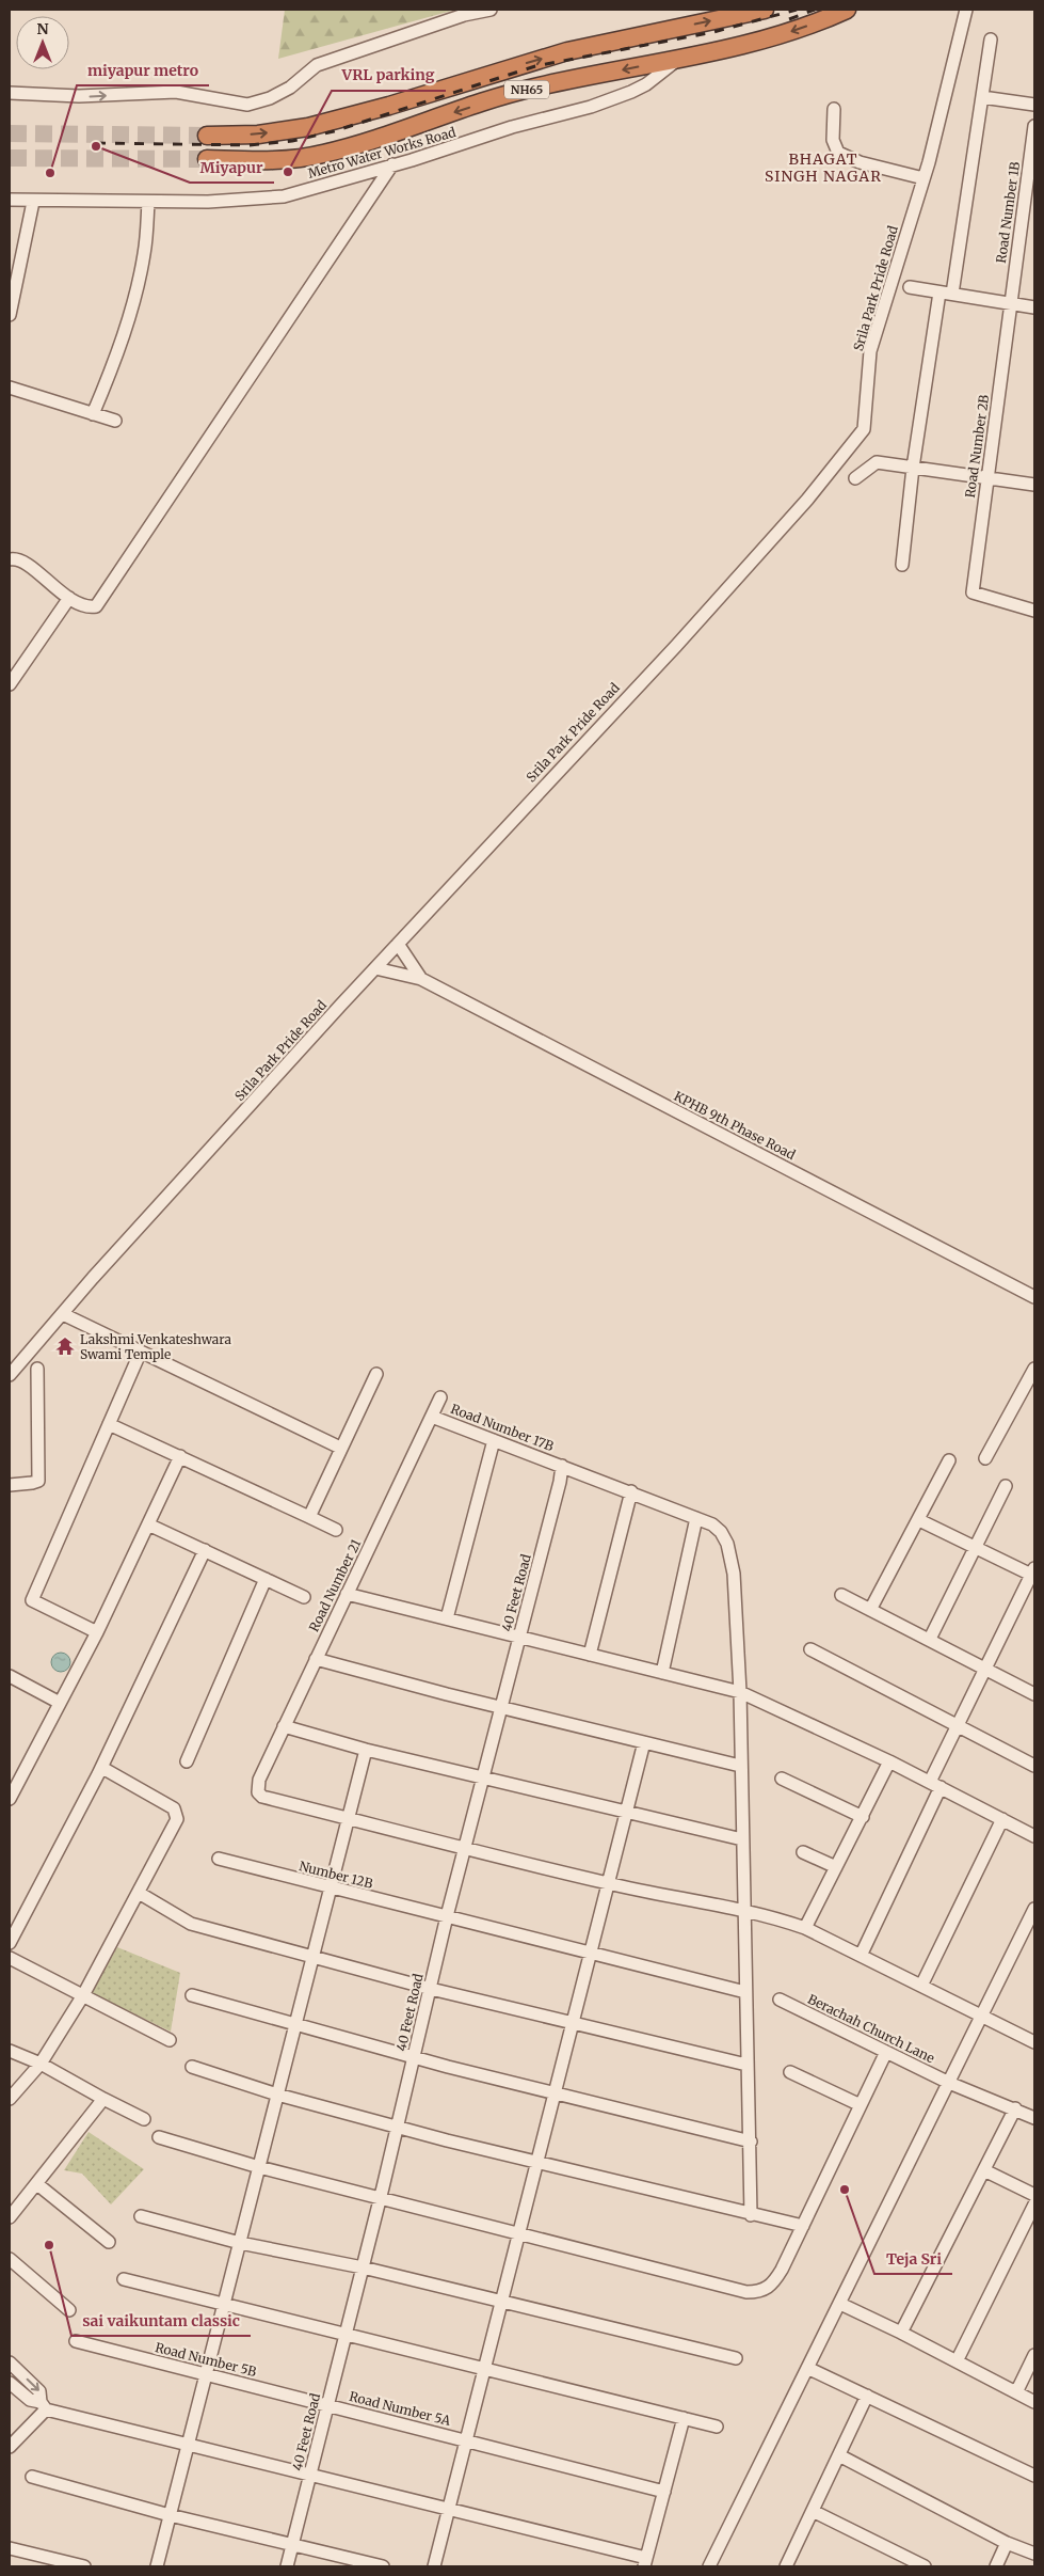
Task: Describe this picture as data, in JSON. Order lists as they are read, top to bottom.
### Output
{
  "streets": {
    "highway": ["NH65"],
    "street": [
      "Metro Water Works Road",
      "Road Number 1B",
      "Srila Park Pride Road",
      "Road Number 2B",
      "KPHB 9th Phase Road",
      "Road Number 17B",
      "Road Number 21",
      "40 Feet Road",
      "Number 12B",
      "Berachah Church Lane",
      "Road Number 5B",
      "Road Number 5A"
    ]
  },
  "crossings": [
    ["NH65", "Metro Water Works Road"],
    ["Road Number 1B", "Road Number 2B"],
    ["Srila Park Pride Road", "KPHB 9th Phase Road"],
    ["Road Number 17B", "Road Number 21"],
    ["Road Number 17B", "40 Feet Road"],
    ["Road Number 17B", "Number 12B"],
    ["40 Feet Road", "Number 12B"],
    ["40 Feet Road", "Road Number 5B"],
    ["40 Feet Road", "Road Number 5A"],
    ["Road Number 5B", "Road Number 5A"]
  ],
  "districts": ["BHAGAT SINGH NAGAR"],
  "places": {
    "other": [
      "Miyapur",
      "VRL parking",
      "miyapur metro",
      "Teja Sri",
      "sai vaikuntam classic"
    ],
    "temple": ["Lakshmi Venkateshwara Swami Temple"]
  },
  "north": "top"
}
